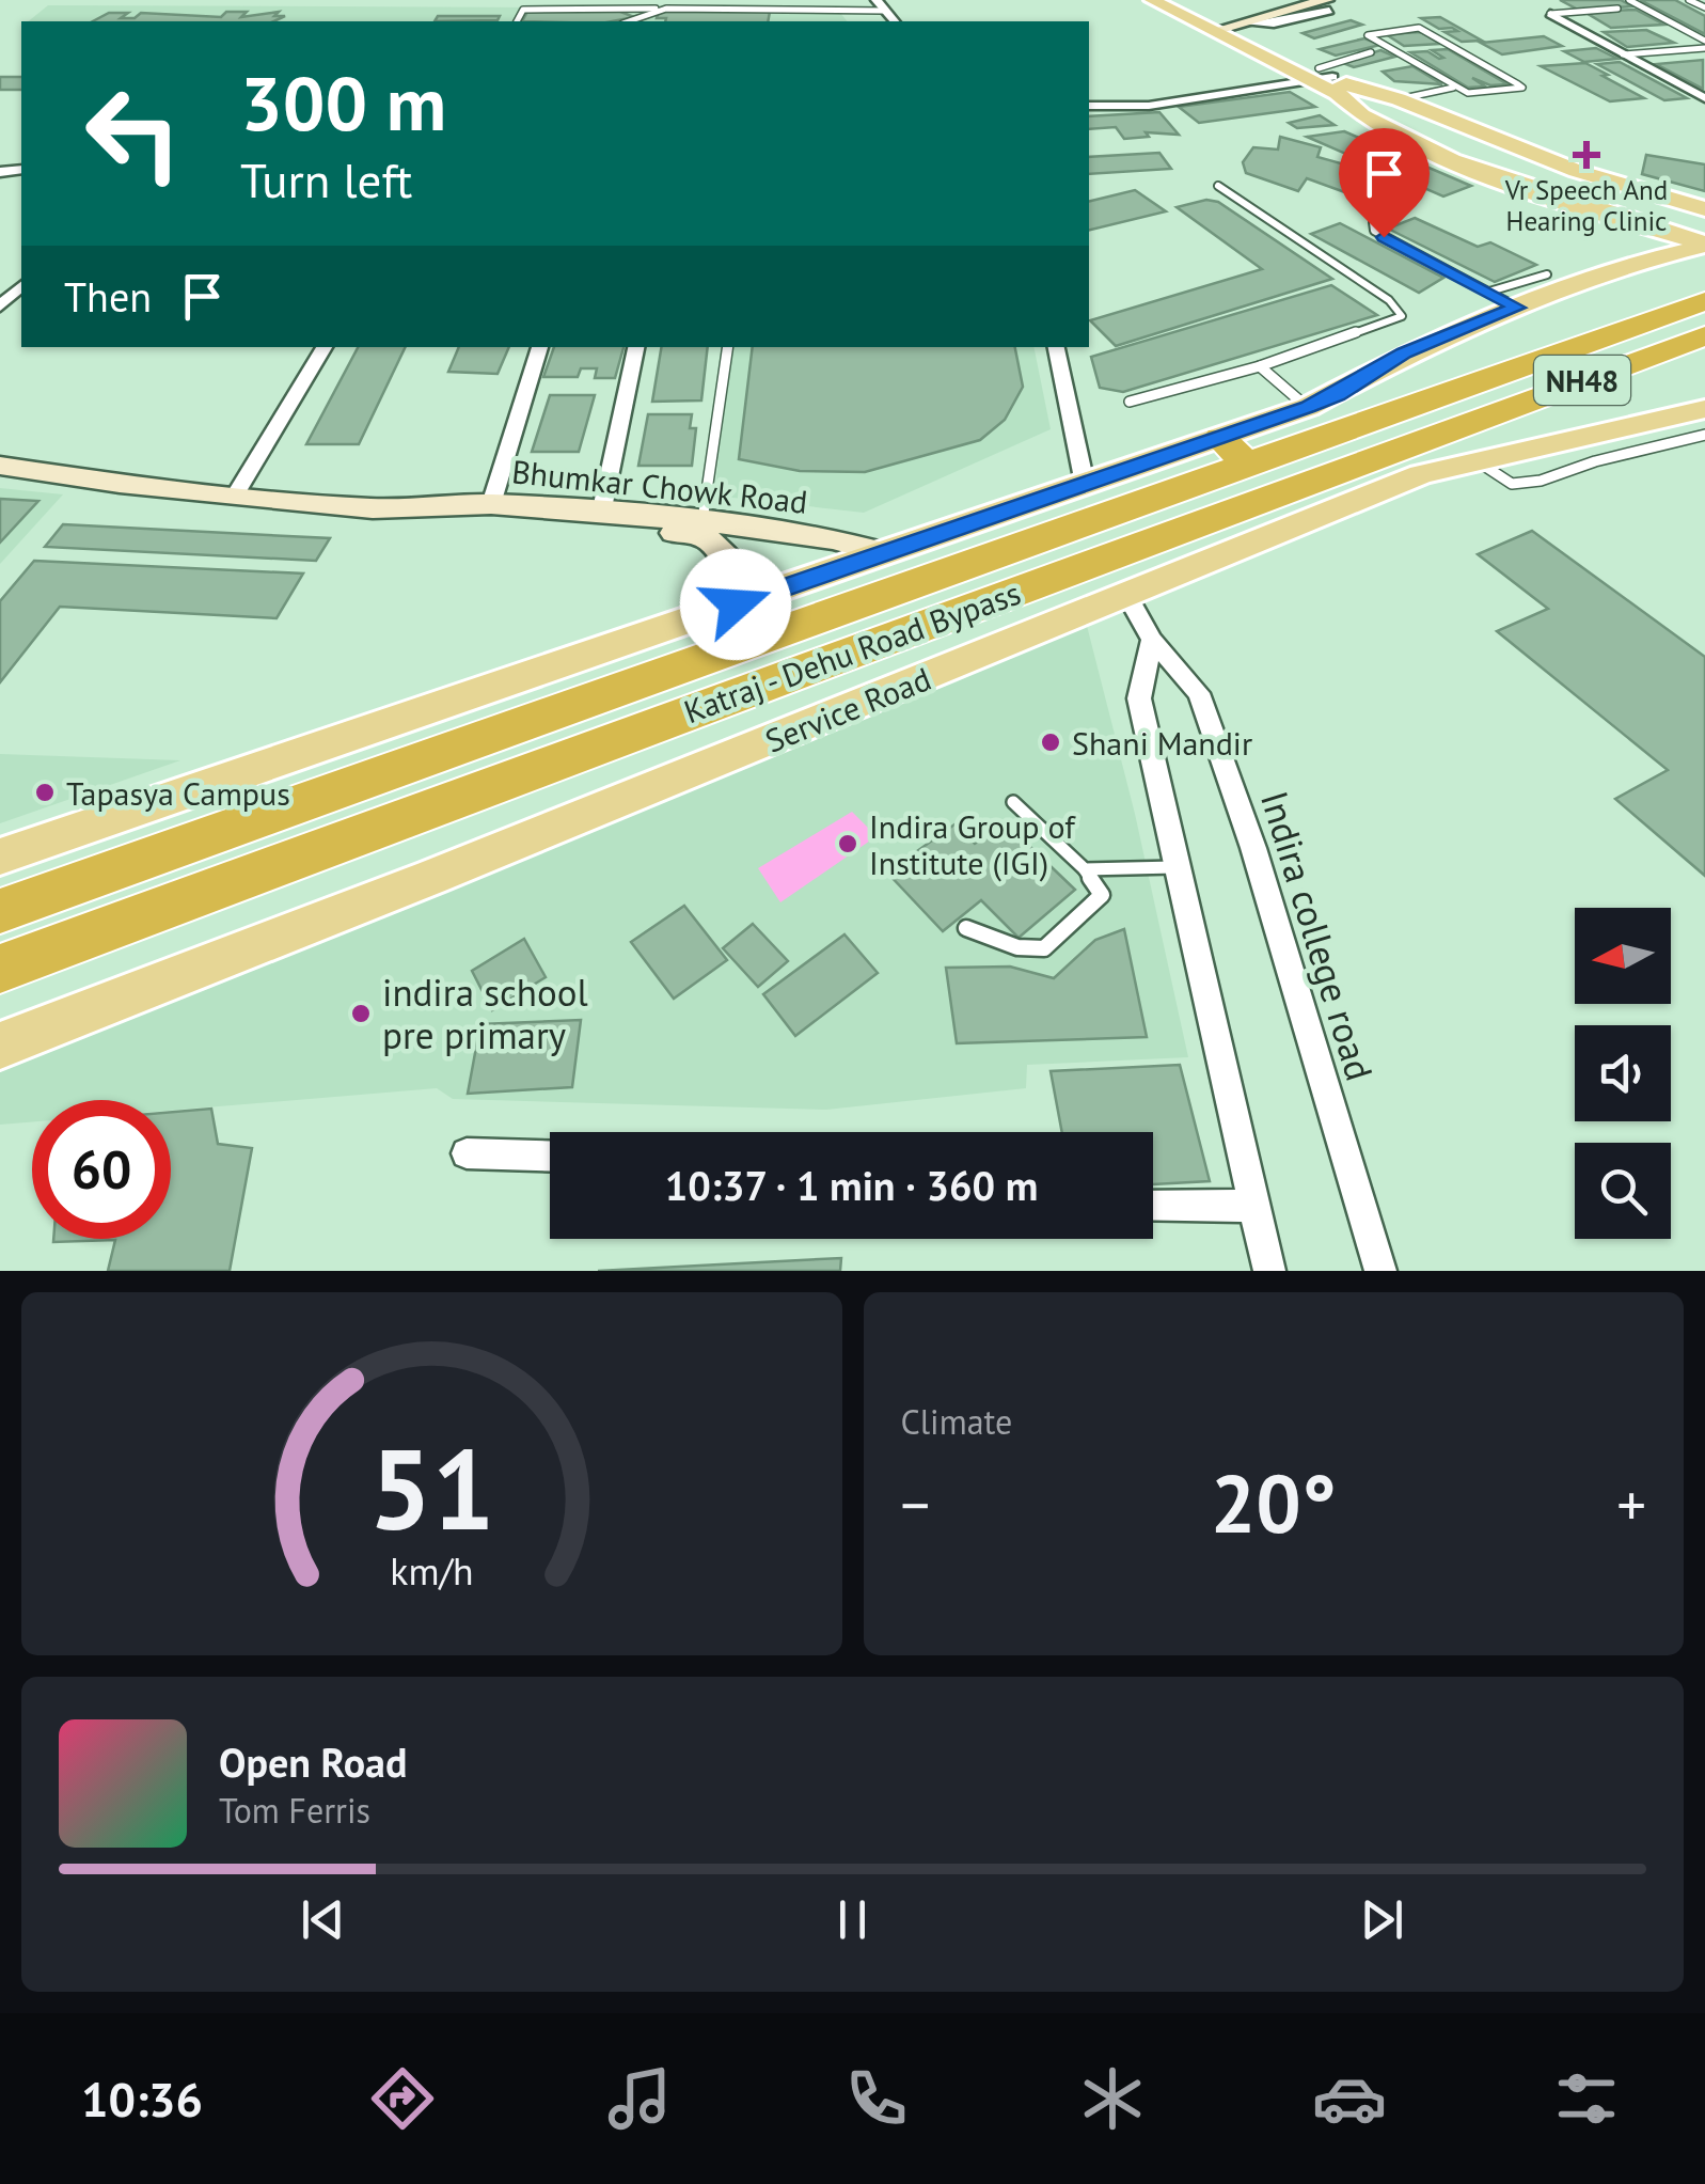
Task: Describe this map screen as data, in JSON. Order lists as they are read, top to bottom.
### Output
{
  "streets": {
    "highway": ["NH48", "Katraj - Dehu Road Bypass"],
    "main road": ["Service Road"],
    "street": ["Bhumkar Chowk Road", "Indira college road"]
  },
  "crossings": [
    ["Service Road", "Indira college road"]
  ],
  "places": {
    "health": ["Vr Speech And Hearing Clinic"],
    "other": [
      "Shani Mandir",
      "Tapasya Campus",
      "Indira Group of Institute (IGI)",
      "indira school pre primary"
    ]
  },
  "north": "left",
  "page": {
    "turn": ["300 m", "Turn left"],
    "then": "Then",
    "limit": "60",
    "trip": "10:37 · 1 min · 360 m",
    "tile": "Climate",
    "heat": ["−", "20°", "+"],
    "song": ["Open Road", "Tom Ferris"],
    "tabs": "10:36",
    "gauge": ["51", "km/h"]
  }
}
